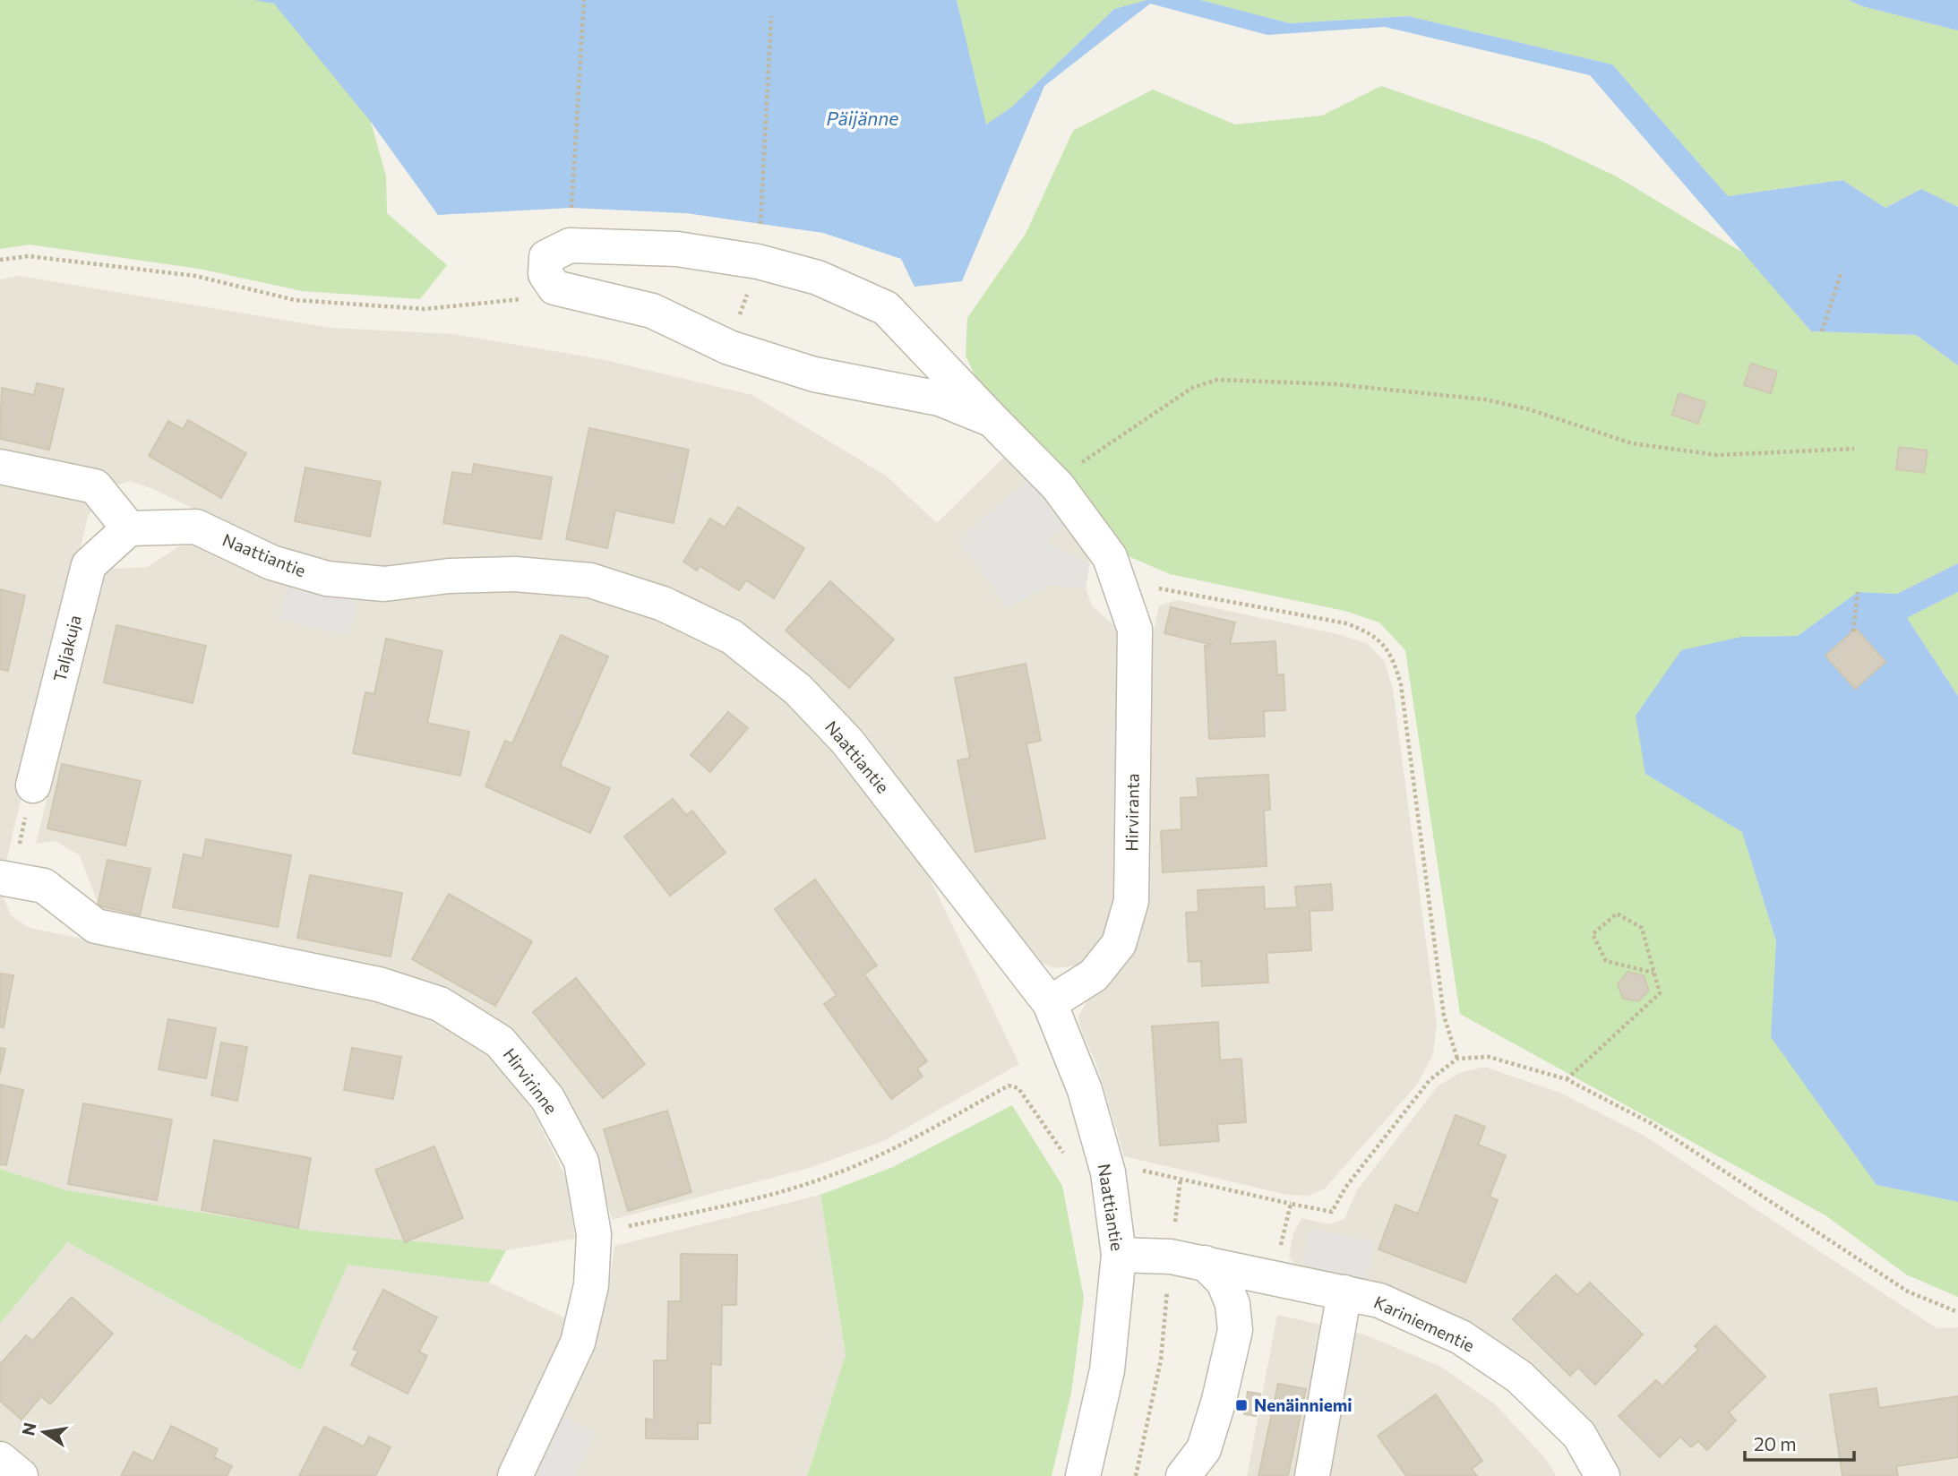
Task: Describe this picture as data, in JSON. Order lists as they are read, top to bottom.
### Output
{
  "streets": {
    "street": [
      "Naattiantie",
      "Taljakuja",
      "Hirviranta",
      "Hirvirinne",
      "Kariniementie"
    ]
  },
  "crossings": [
    ["Naattiantie", "Taljakuja"],
    ["Naattiantie", "Hirviranta"],
    ["Naattiantie", "Kariniementie"]
  ],
  "water": ["Päijänne"],
  "places": {
    "transit": ["Nenäinniemi"]
  },
  "scale_bar": "20 m",
  "north": "left"
}
